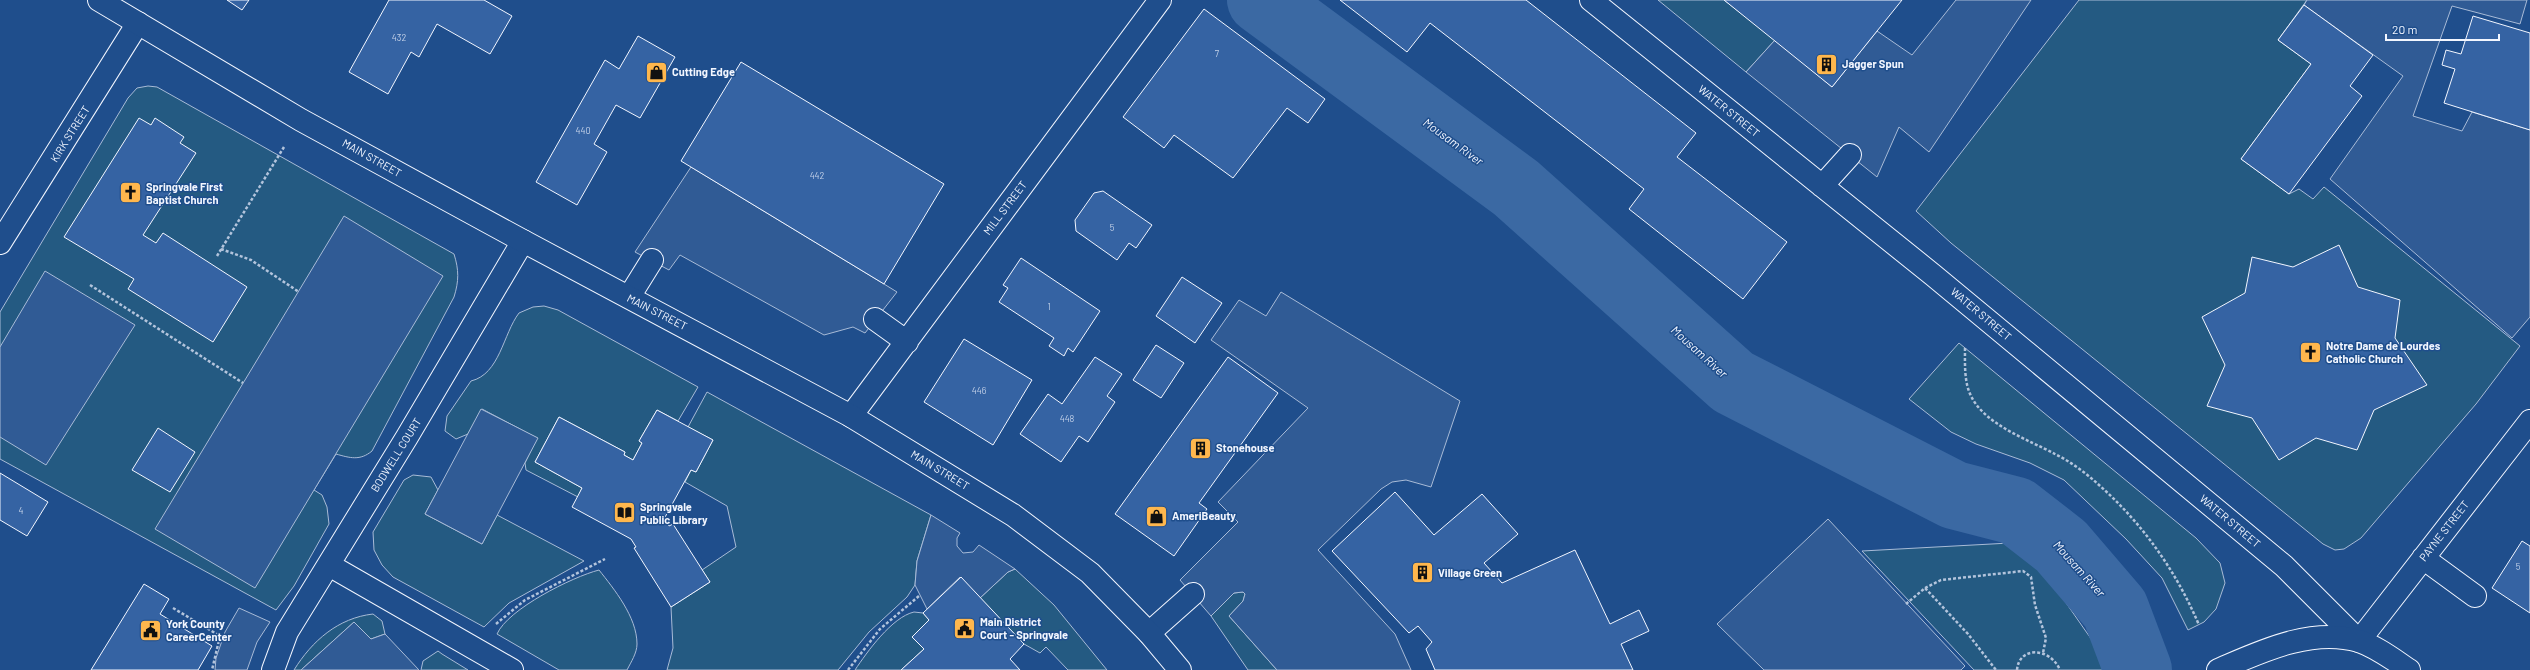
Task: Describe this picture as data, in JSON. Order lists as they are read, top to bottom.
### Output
{
  "streets": {
    "street": [
      "WATER STREET",
      "KIRK STREET",
      "MAIN STREET",
      "MILL STREET",
      "BODWELL COURT",
      "PAYNE STREET"
    ]
  },
  "crossings": [
    ["WATER STREET", "PAYNE STREET"],
    ["KIRK STREET", "MAIN STREET"],
    ["MAIN STREET", "MILL STREET"],
    ["MAIN STREET", "BODWELL COURT"]
  ],
  "water": ["Mousam River"],
  "places": {
    "building": ["Jagger Spun", "Stonehouse", "Village Green"],
    "shop": ["Cutting Edge", "AmeriBeauty"],
    "church": ["Springvale First Baptist Church", "Notre Dame de Lourdes Catholic Church"],
    "library": ["Springvale Public Library"],
    "public building": ["Main District Court - Springvale", "York County CareerCenter"]
  },
  "house_numbers": [
    "432",
    "7",
    "440",
    "442",
    "5",
    "1",
    "446",
    "448",
    "4",
    "5"
  ],
  "scale_bar": "20 m"
}
